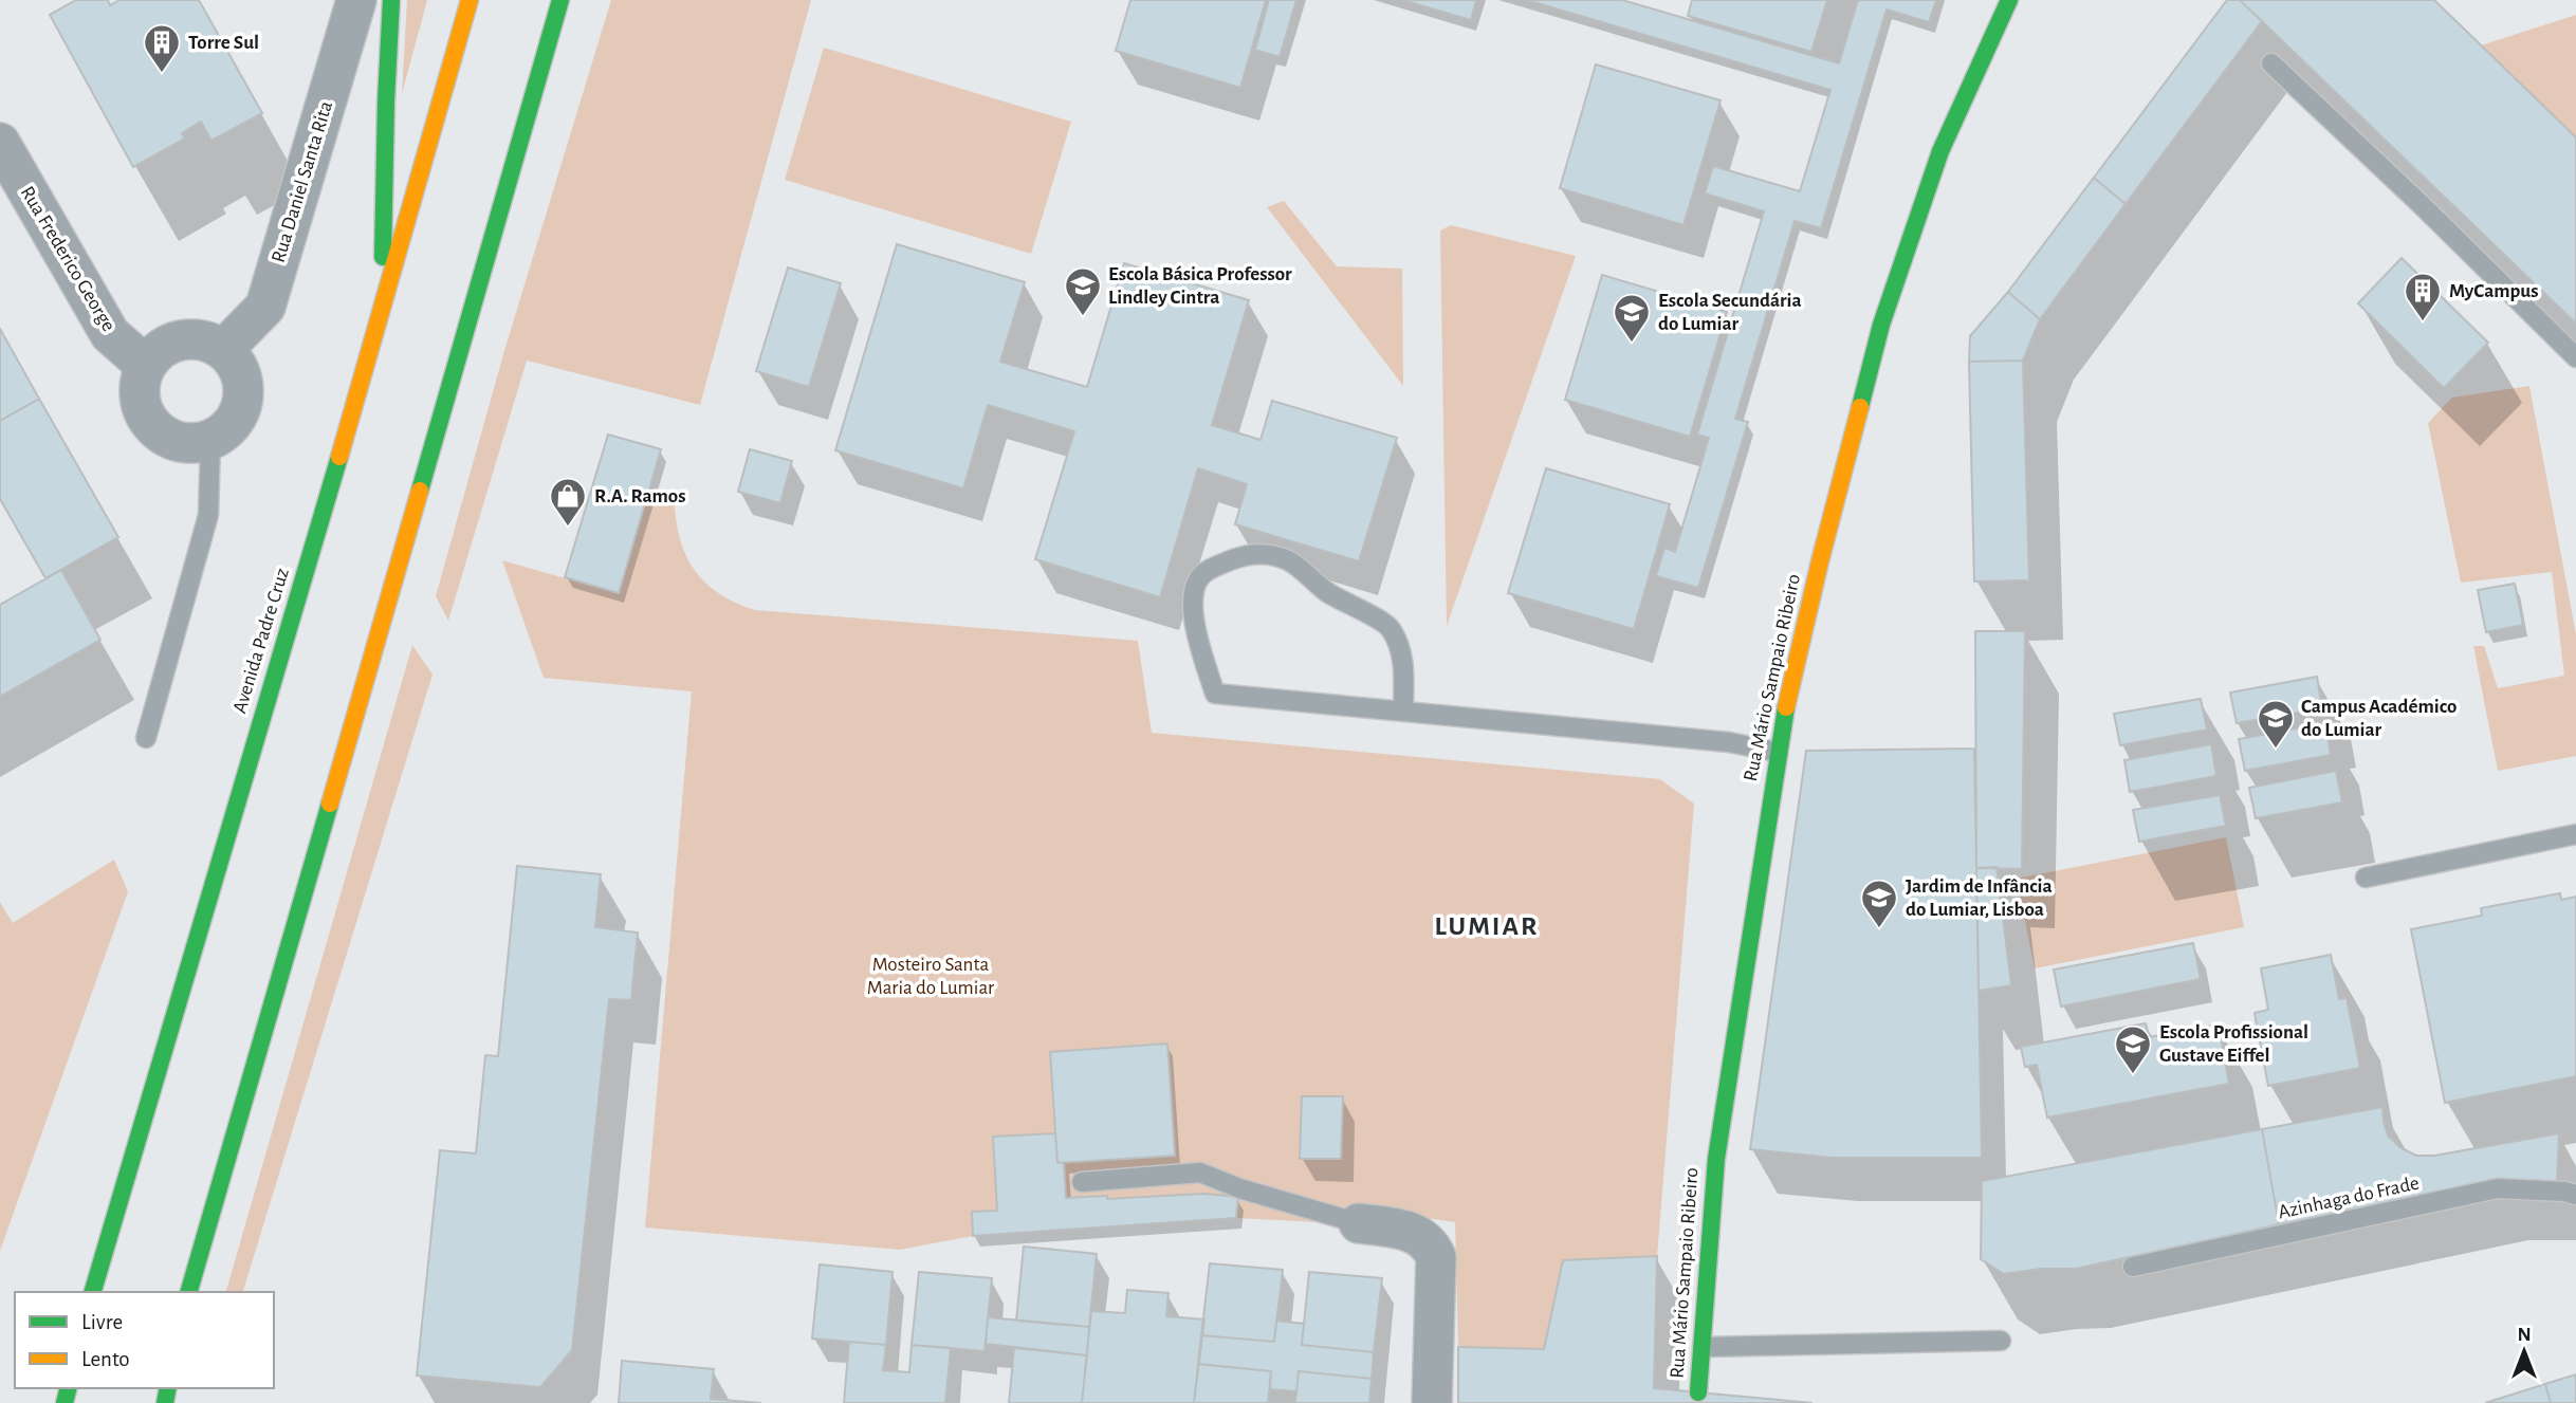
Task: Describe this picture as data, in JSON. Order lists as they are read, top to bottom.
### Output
{
  "streets": {
    "main road": ["Avenida Padre Cruz", "Rua Mário Sampaio Ribeiro"],
    "street": ["Rua Daniel Santa Rita", "Rua Frederico George"],
    "lane": ["Azinhaga do Frade"]
  },
  "crossings": [
    ["Rua Daniel Santa Rita", "Rua Frederico George"]
  ],
  "districts": ["LUMIAR"],
  "parks": ["Mosteiro Santa Maria do Lumiar"],
  "places": {
    "building": ["Torre Sul", "MyCampus"],
    "school or university": [
      "Escola Básica Professor Lindley Cintra",
      "Escola Secundária do Lumiar",
      "Campus Académico do Lumiar",
      "Jardim de Infância do Lumiar, Lisboa",
      "Escola Profissional Gustave Eiffel"
    ],
    "shop": ["R.A. Ramos"]
  },
  "legend": ["Livre", "Lento"],
  "north": "top"
}
